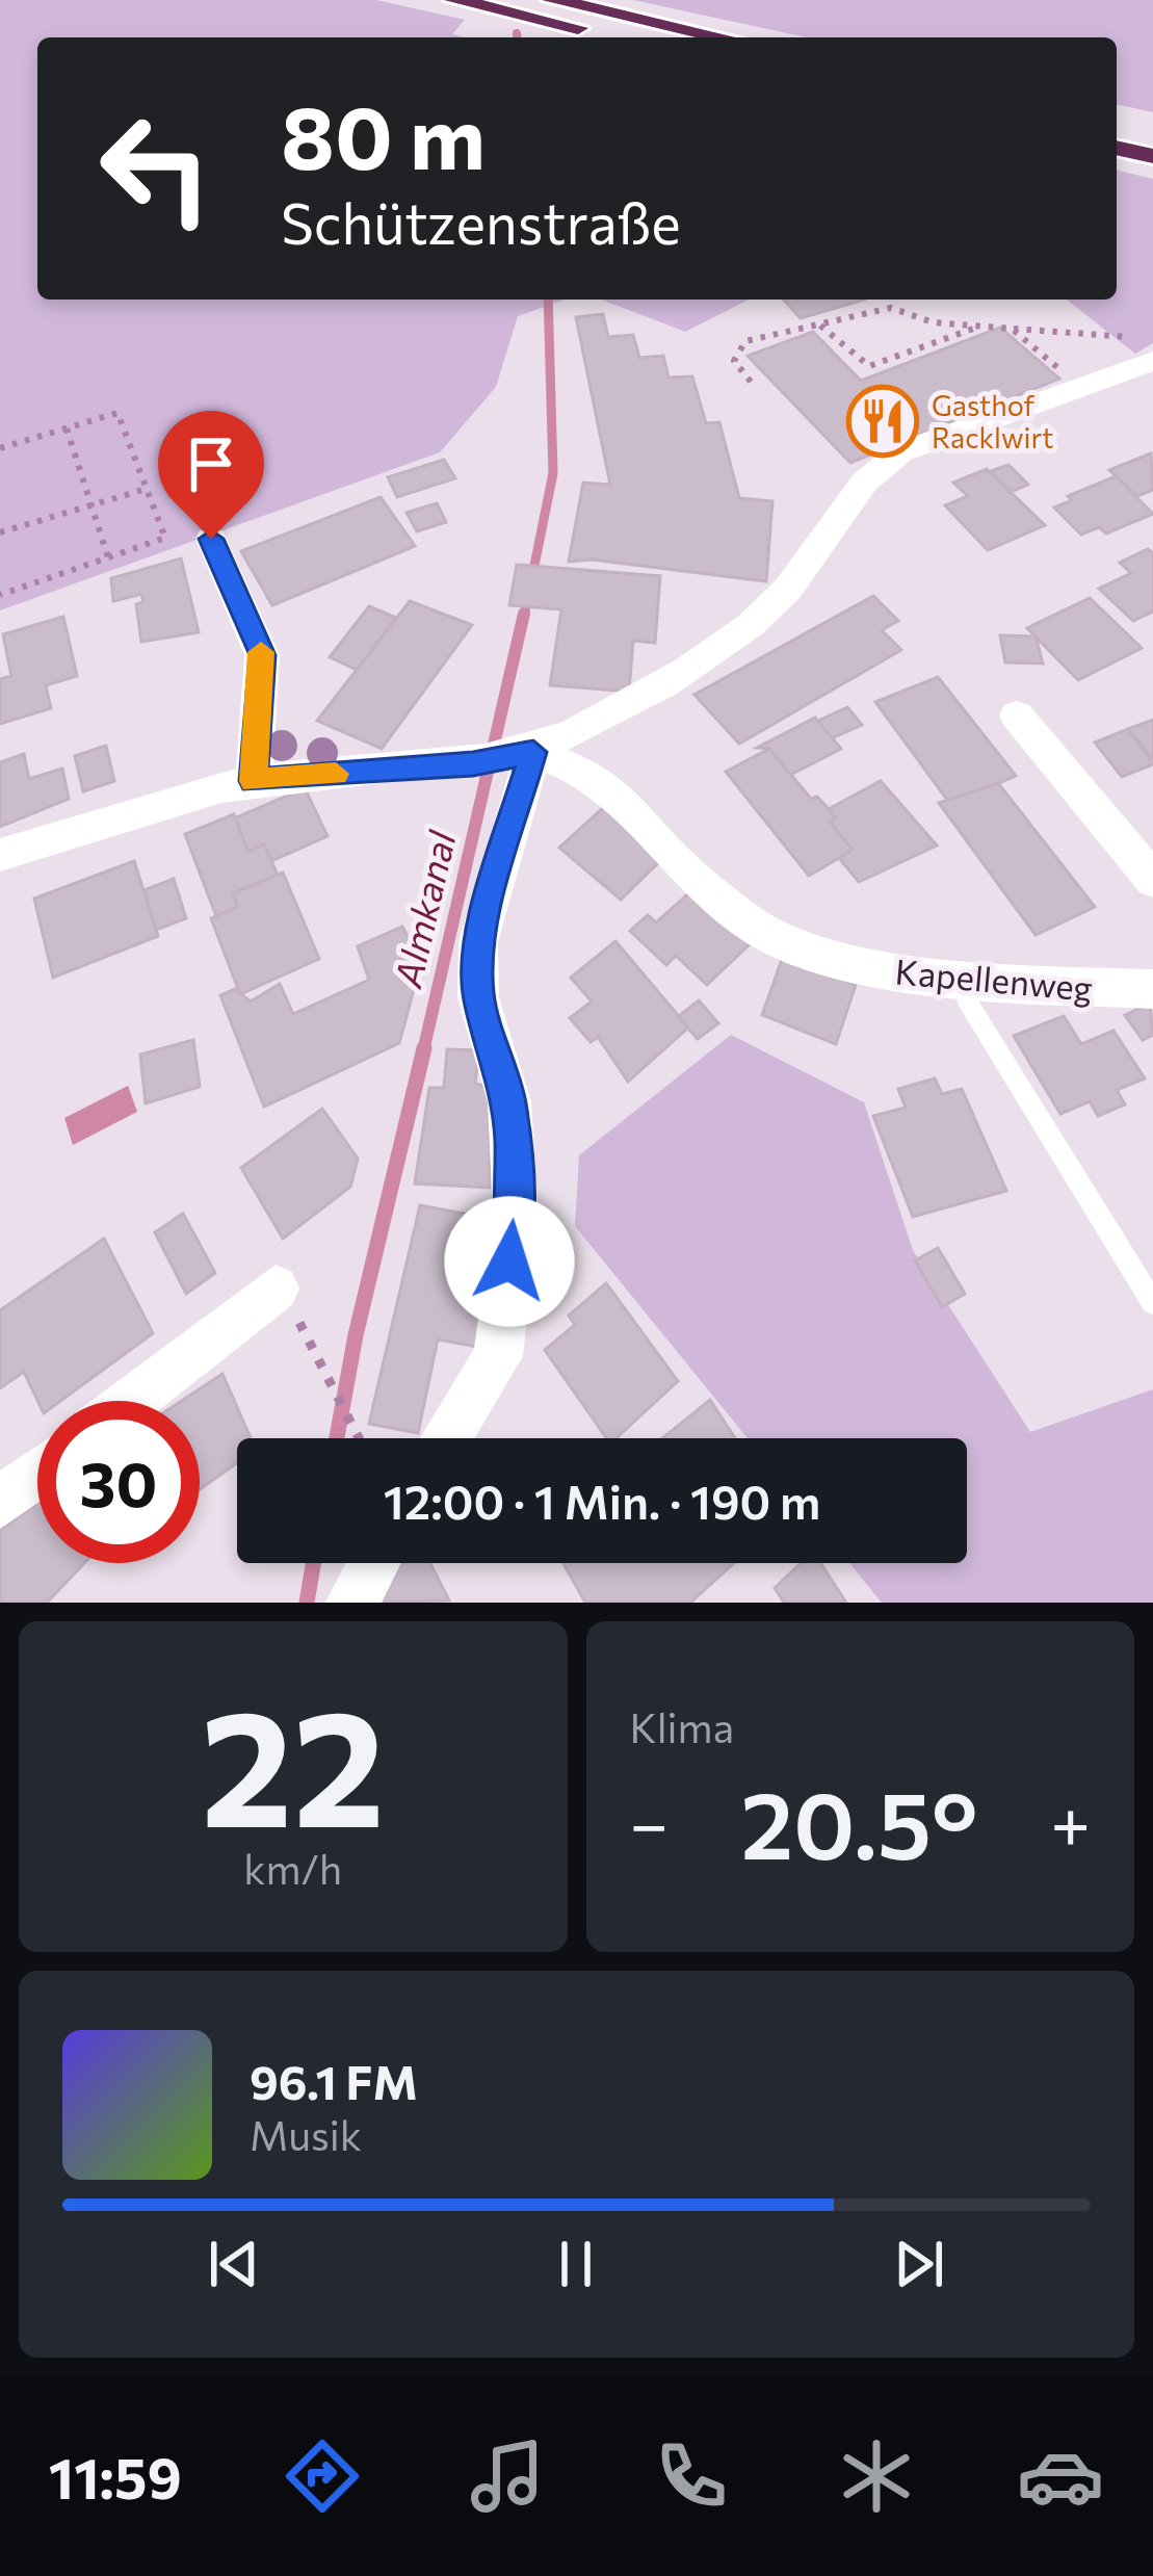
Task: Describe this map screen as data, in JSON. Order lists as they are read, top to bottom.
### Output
{
  "streets": {
    "street": ["Kapellenweg"]
  },
  "water": ["Almkanal"],
  "places": {
    "restaurant": ["Gasthof Racklwirt"]
  },
  "page": {
    "turn": ["80 m", "Schützenstraße"],
    "limit": "30",
    "trip": "12:00 · 1 Min. · 190 m",
    "tile": [
      ["22", "km/h"],
      "Klima"
    ],
    "heat": ["−", "20.5°", "+"],
    "song": ["96.1 FM", "Musik"],
    "tabs": "11:59"
  }
}
